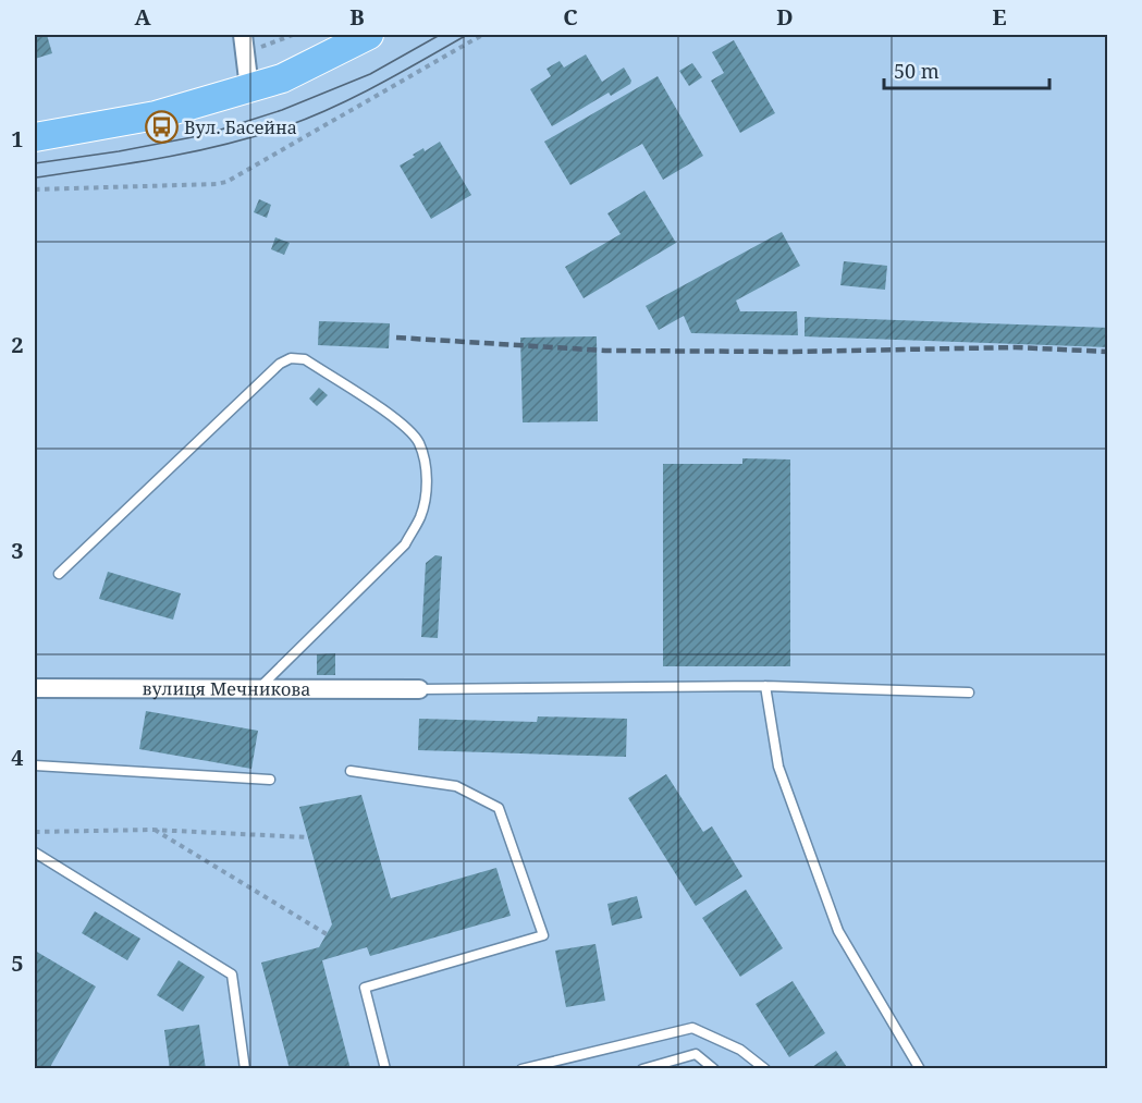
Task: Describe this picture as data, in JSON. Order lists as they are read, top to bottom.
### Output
{
  "streets": {
    "street": ["вулиця Мечникова"]
  },
  "places": {
    "bus stop": ["Вул. Басейна"]
  },
  "scale_bar": "50 m",
  "grid": {
    "columns": [
      "A",
      "B",
      "C",
      "D",
      "E"
    ],
    "rows": [
      "1",
      "2",
      "3",
      "4",
      "5"
    ]
  }
}
